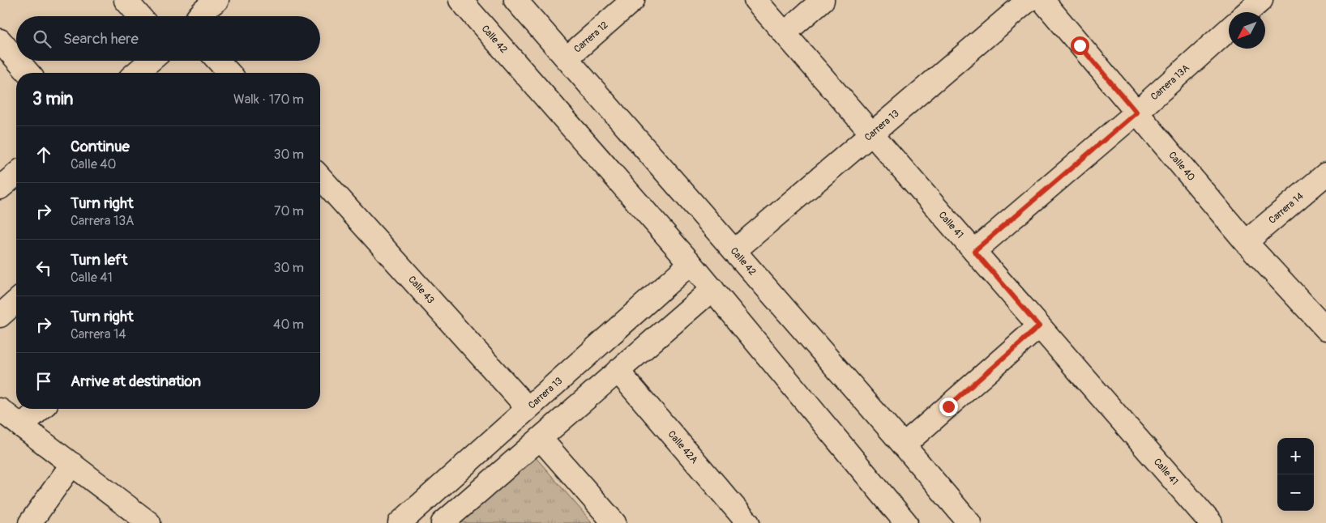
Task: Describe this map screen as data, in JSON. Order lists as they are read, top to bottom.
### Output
{
  "streets": {
    "street": [
      "Carrera 12",
      "Calle 42",
      "Carrera 13A",
      "Carrera 13",
      "Calle 40",
      "Carrera 14",
      "Calle 41",
      "Calle 43",
      "Calle 42A"
    ]
  },
  "crossings": [
    ["Carrera 12", "Calle 42"],
    ["Calle 42", "Carrera 13"],
    ["Carrera 13A", "Calle 40"],
    ["Carrera 13A", "Calle 41"],
    ["Carrera 13", "Calle 41"],
    ["Carrera 13", "Calle 43"],
    ["Calle 40", "Carrera 14"]
  ],
  "north": "bottom left",
  "page": {
    "search": "Search here",
    "heading": ["3 min", "Walk · 170 m"],
    "list": [
      ["Continue", "Calle 40", "30 m"],
      ["Turn right", "Carrera 13A", "70 m"],
      ["Turn left", "Calle 41", "30 m"],
      ["Turn right", "Carrera 14", "40 m"],
      "Arrive at destination"
    ],
    "map_buttons": ["+", "−"]
  }
}
